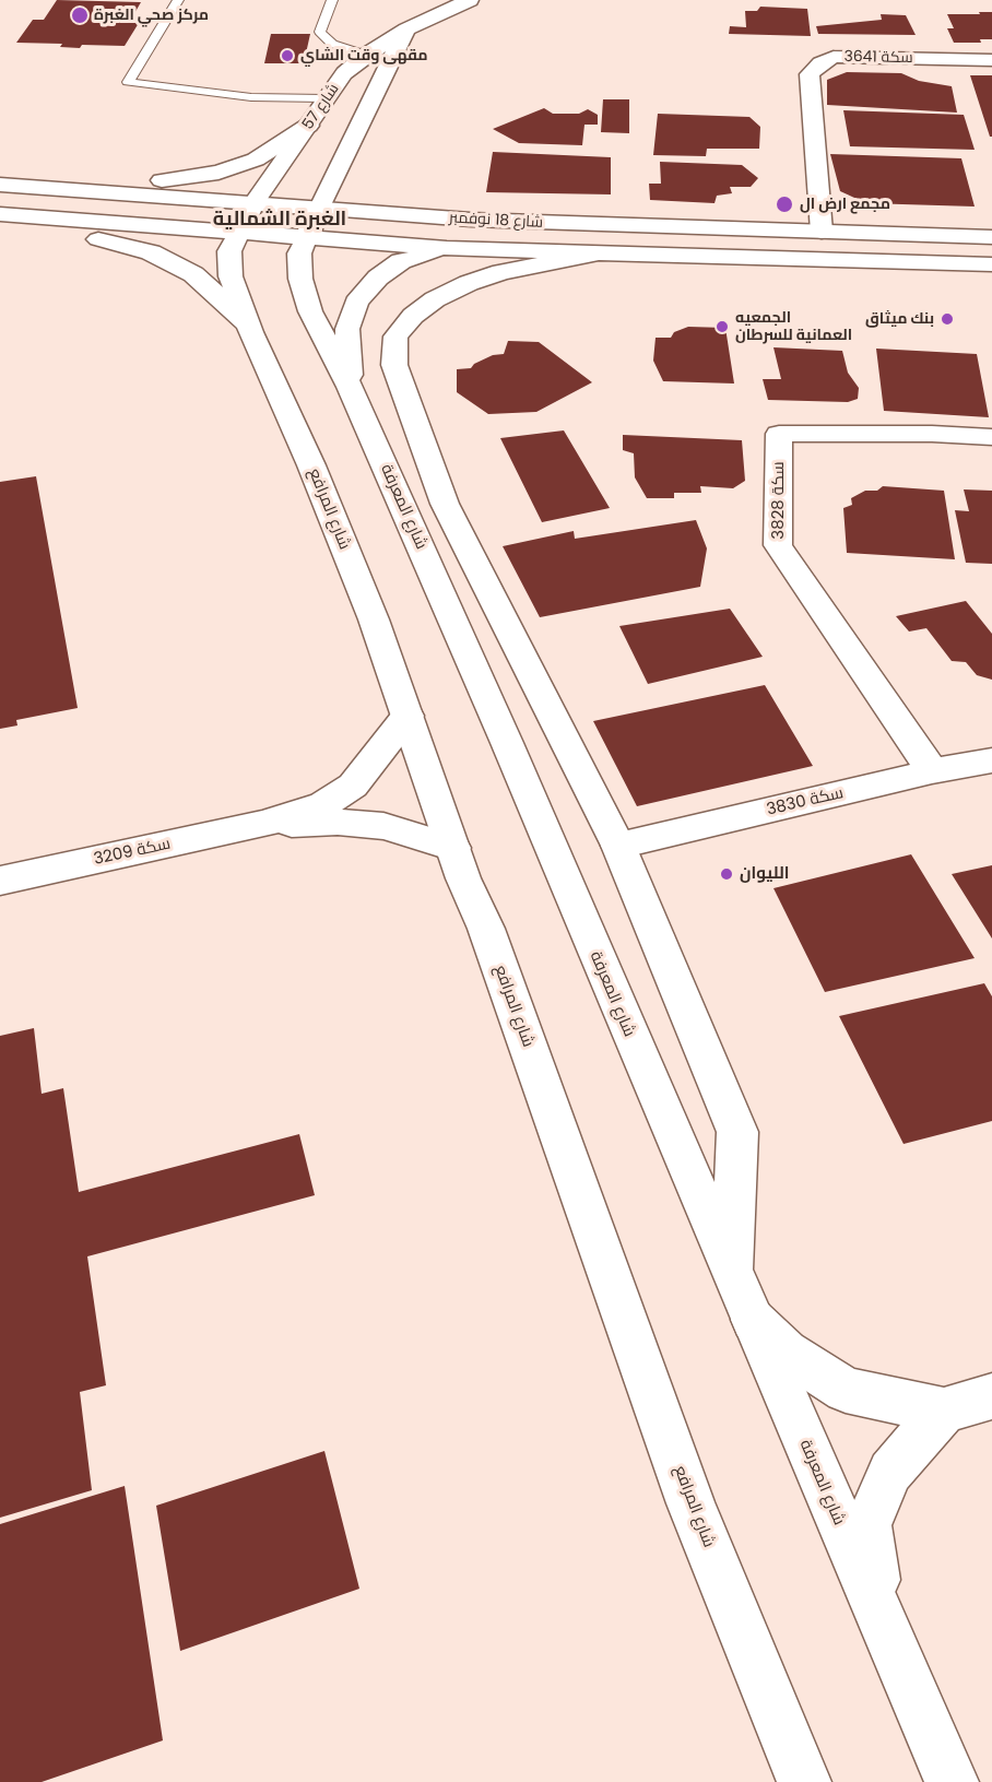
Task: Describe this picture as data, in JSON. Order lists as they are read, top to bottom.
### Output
{
  "streets": {
    "main road": [
      "سكة 3641",
      "شارع 57",
      "شارع 18 نوفمبر",
      "سكة 3828",
      "شارع المعرفة",
      "شارع المرافع",
      "سكة 3830",
      "سكة 3209"
    ]
  },
  "crossings": [
    ["سكة 3641", "شارع 18 نوفمبر"],
    ["شارع 57", "شارع 18 نوفمبر"],
    ["شارع 57", "شارع المرافع"],
    ["شارع 18 نوفمبر", "شارع المعرفة"],
    ["شارع 18 نوفمبر", "شارع المرافع"],
    ["سكة 3828", "سكة 3830"],
    ["شارع المرافع", "سكة 3209"]
  ],
  "districts": ["الغبرة الشمالية"],
  "places": [
    "مركز صحي الغبرة",
    "مقهى وقت الشاي",
    "مجمع ارض ال",
    "بنك ميثاق",
    "الجمعيه العمانية للسرطان",
    "الليوان"
  ]
}
